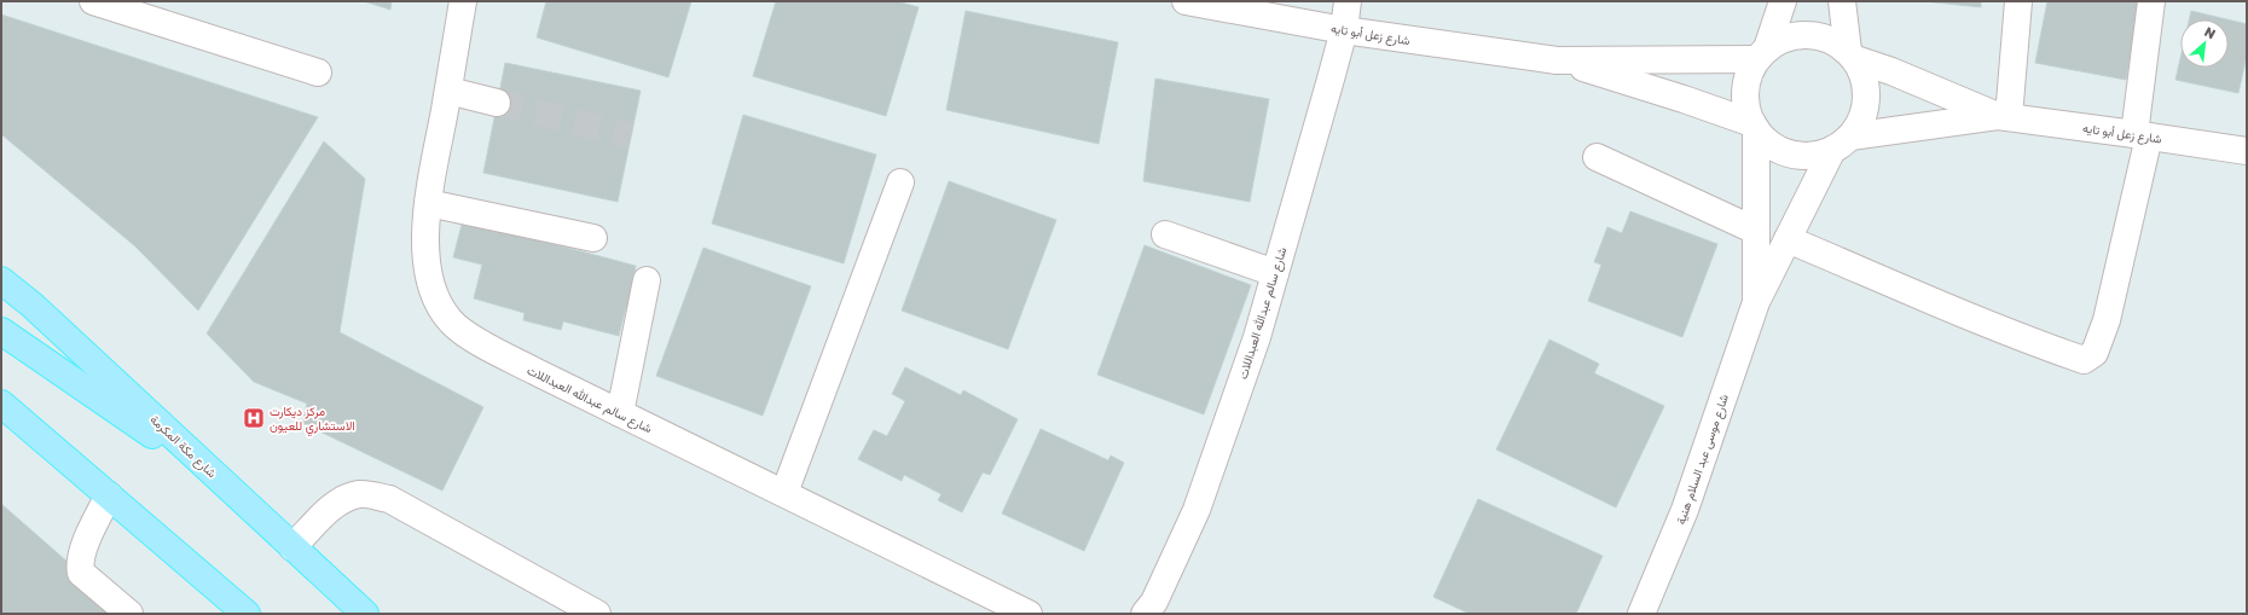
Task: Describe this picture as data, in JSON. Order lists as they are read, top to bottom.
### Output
{
  "streets": {
    "main road": ["شارع مكة المكرمة"],
    "street": ["شارع زعل أبو تايه", "شارع سالم عبدالله العبداللات", "شارع موسى عبد السلام هنية"]
  },
  "crossings": [
    ["شارع زعل أبو تايه", "شارع سالم عبدالله العبداللات"],
    ["شارع زعل أبو تايه", "شارع موسى عبد السلام هنية"]
  ],
  "places": {
    "hospital": ["مركز ديكارت الاستشاري للعيون"]
  },
  "north": "top right"
}
